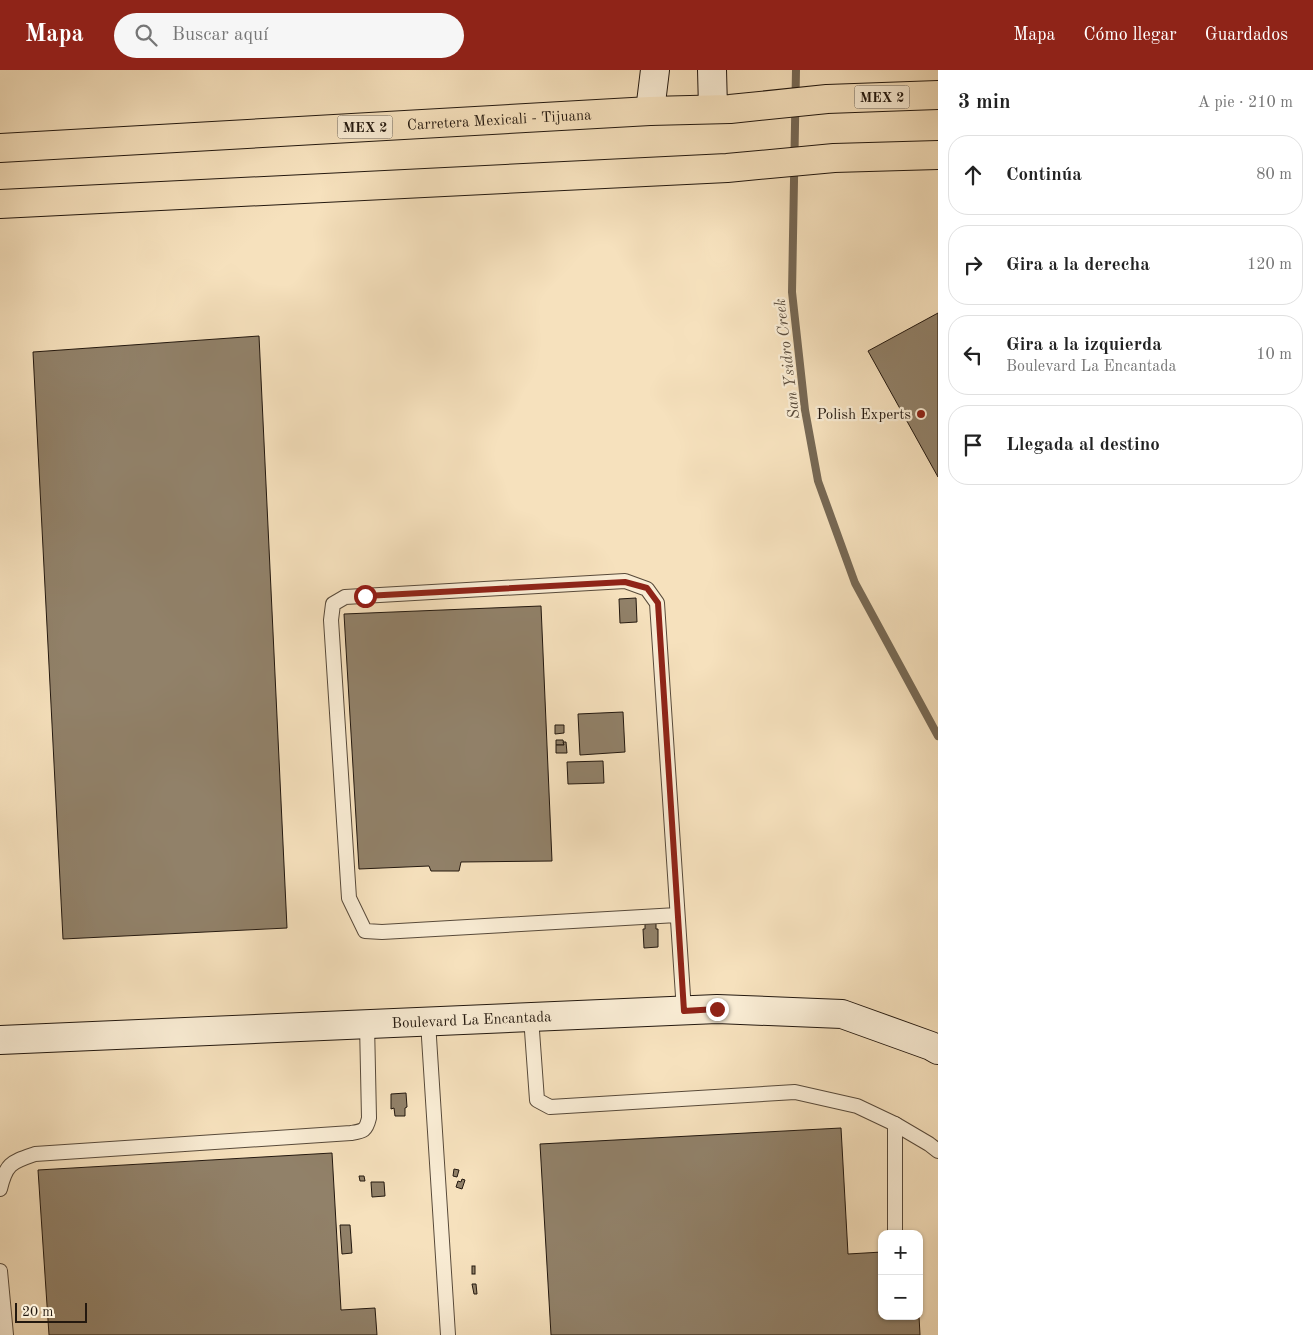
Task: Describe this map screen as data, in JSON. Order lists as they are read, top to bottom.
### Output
{
  "streets": {
    "highway": ["MEX 2", "Carretera Mexicali - Tijuana"],
    "main road": ["Boulevard La Encantada"]
  },
  "water": ["San Ysidro Creek"],
  "places": ["Polish Experts"],
  "scale_bar": "20 m",
  "page": {
    "header": "Mapa",
    "search": "Buscar aquí",
    "nav": ["Mapa", "Cómo llegar", "Guardados"],
    "heading": ["3 min", "A pie · 210 m"],
    "list": [
      ["Continúa", "80 m"],
      ["Gira a la derecha", "120 m"],
      ["Gira a la izquierda", "Boulevard La Encantada", "10 m"],
      "Llegada al destino"
    ],
    "map_buttons": ["+", "−"],
    "scale": "20 m"
  }
}
